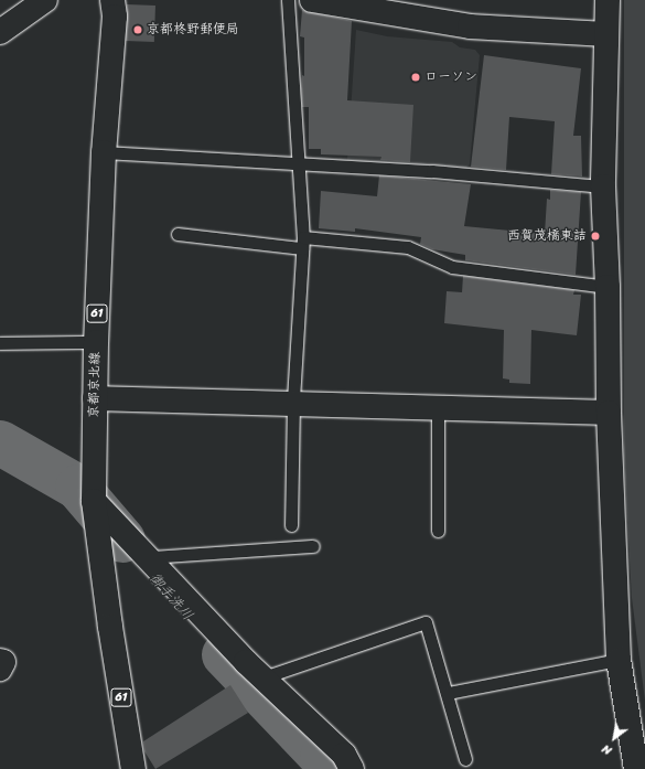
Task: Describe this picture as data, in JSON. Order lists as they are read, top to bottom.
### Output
{
  "streets": {
    "street": ["61", "京都京北線"]
  },
  "water": ["御手洗川"],
  "places": ["京都柊野郵便局", "ローソン", "西賀茂橋東詰"],
  "north": "bottom left"
}
